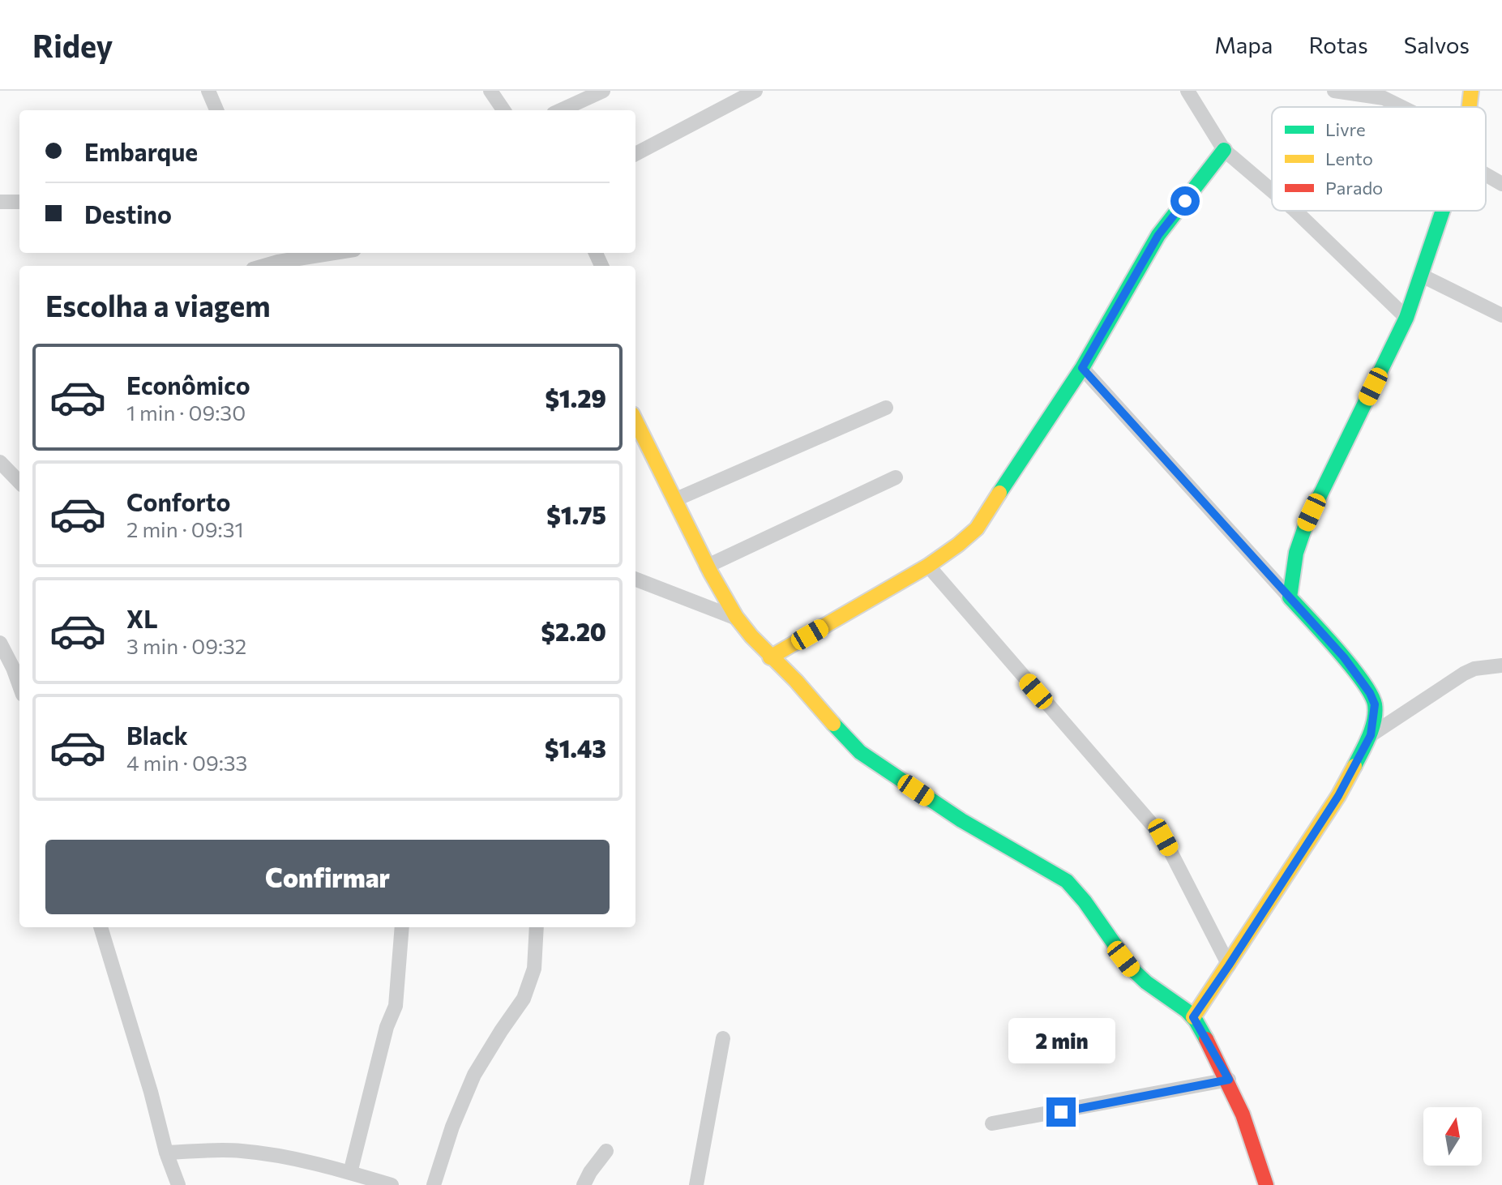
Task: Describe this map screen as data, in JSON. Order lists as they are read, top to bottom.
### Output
{
  "legend": ["Livre", "Lento", "Parado"],
  "north": "top",
  "page": {
    "header": "Ridey",
    "nav": ["Mapa", "Rotas", "Salvos"],
    "banner": ["Embarque", "Destino"],
    "heading": "Escolha a viagem",
    "list": [
      {
        "name": "Econômico",
        "note": "1 min · 09:30",
        "value": "$1.29"
      },
      {
        "name": "Conforto",
        "note": "2 min · 09:31",
        "value": "$1.75"
      },
      {
        "name": "XL",
        "note": "3 min · 09:32",
        "value": "$2.20"
      },
      {
        "name": "Black",
        "note": "4 min · 09:33",
        "value": "$1.43"
      }
    ],
    "buttons": "Confirmar",
    "bubble": "2 min"
  }
}
